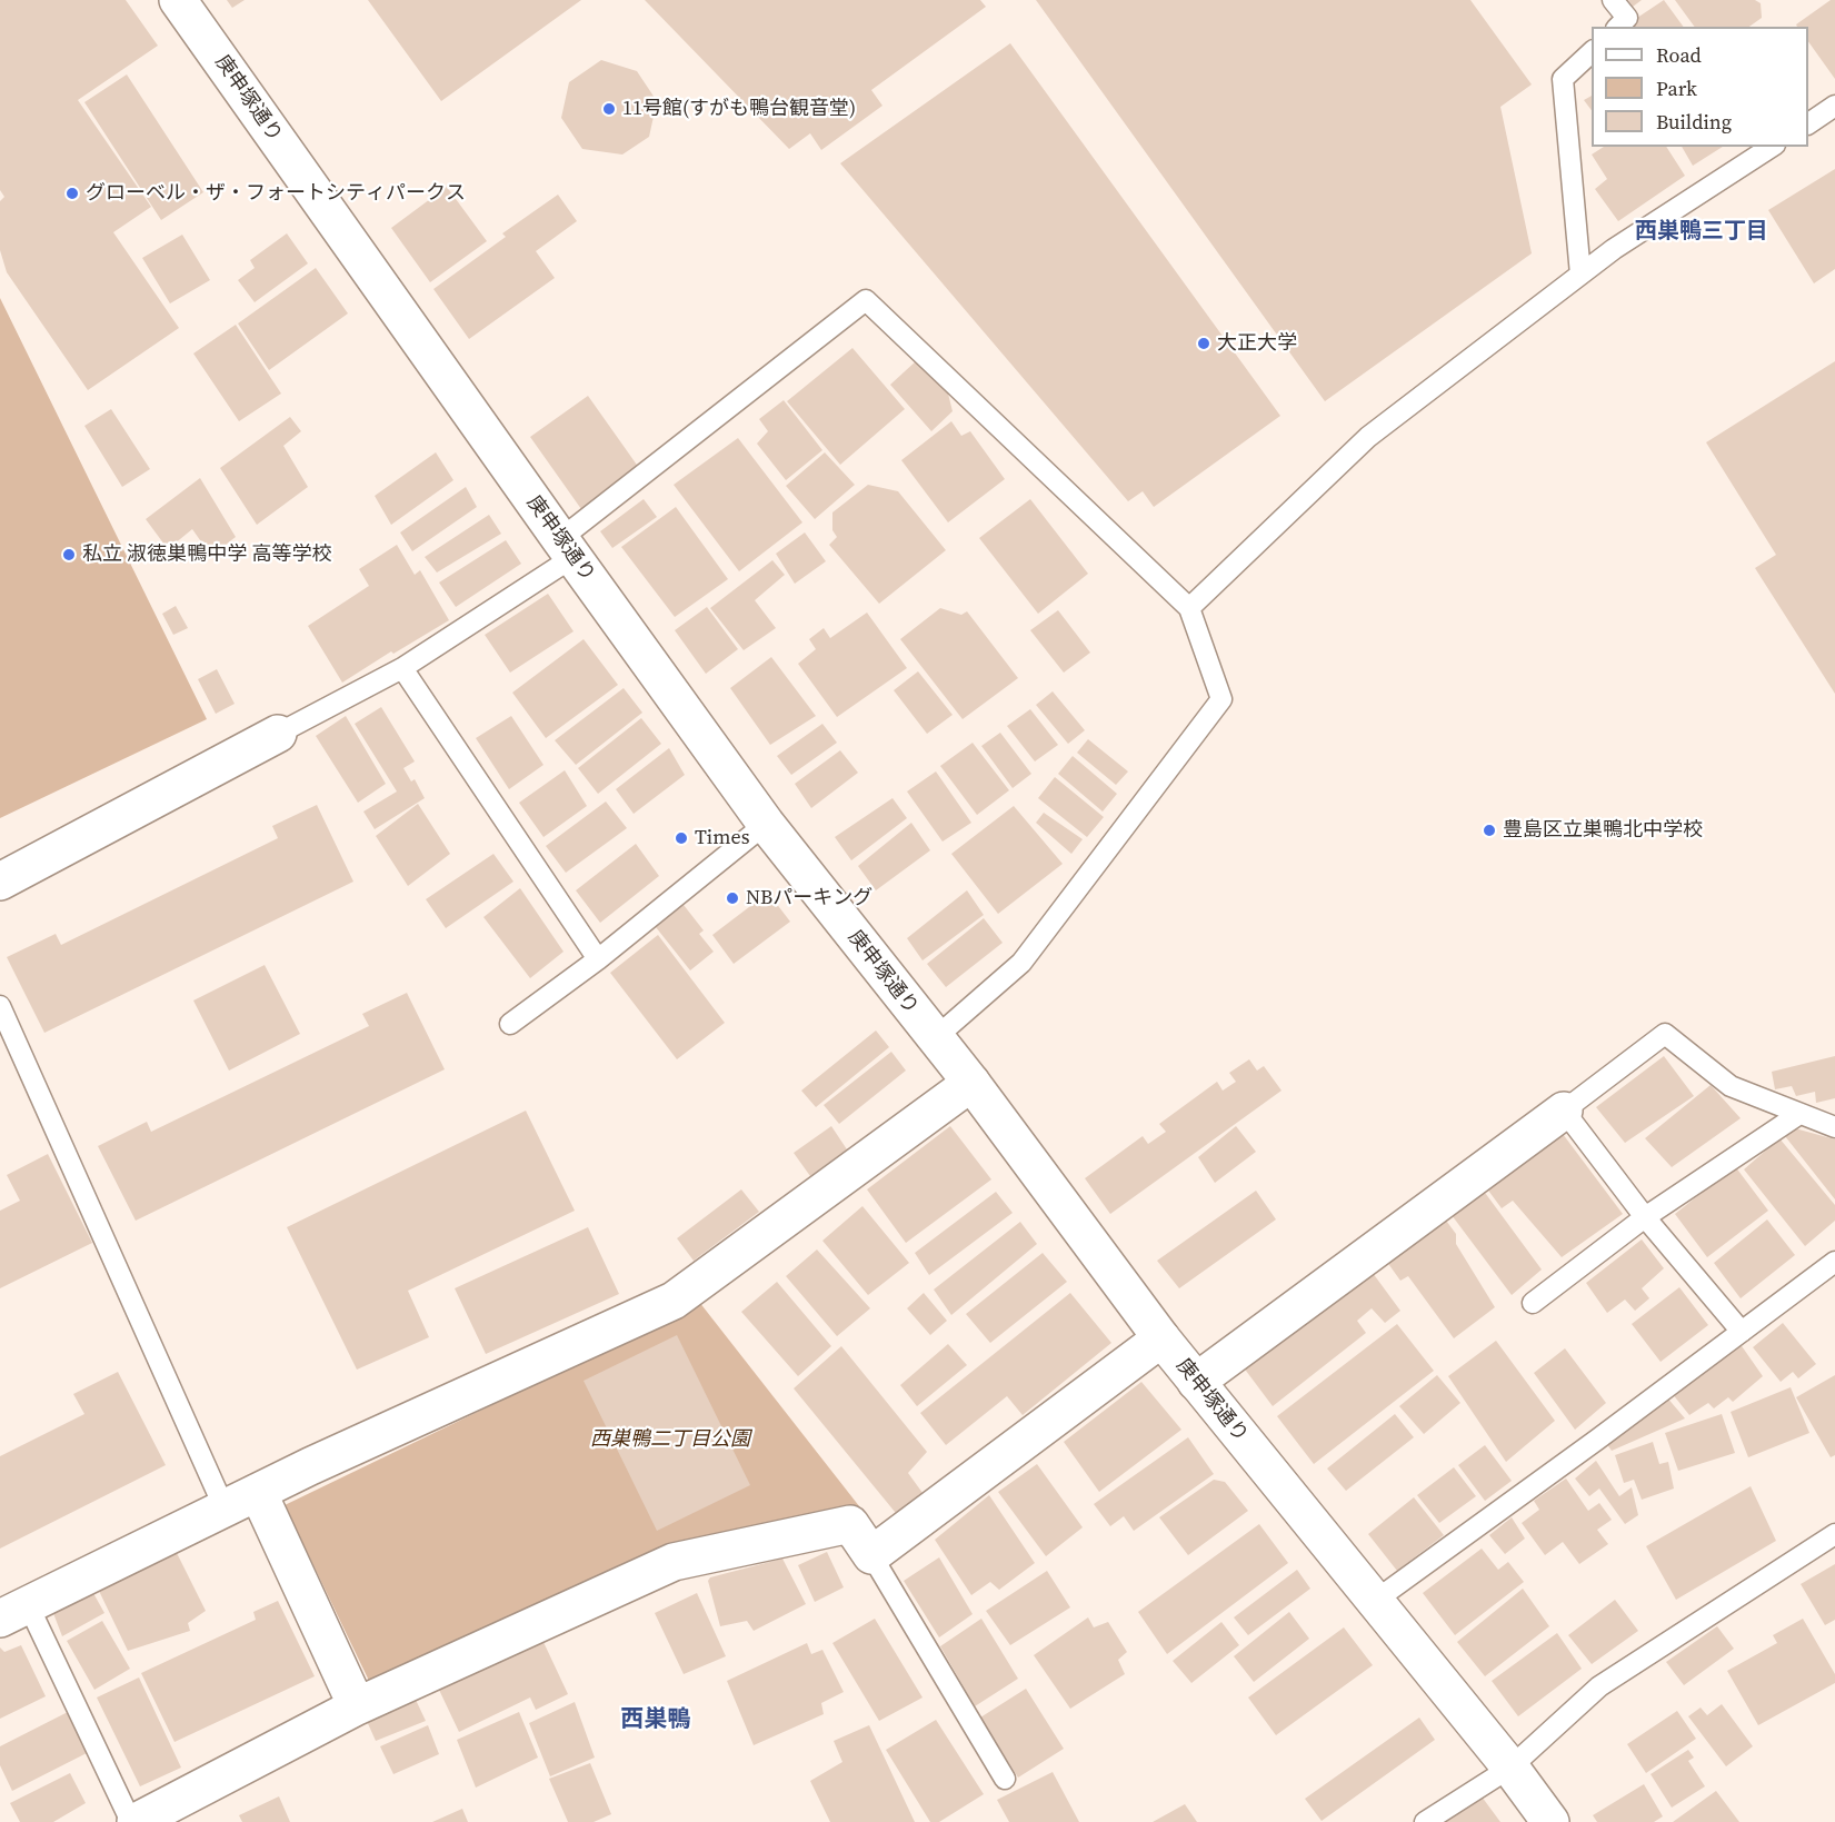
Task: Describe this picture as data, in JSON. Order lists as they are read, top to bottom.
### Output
{
  "streets": {
    "street": ["庚申塚通り"]
  },
  "districts": ["西巣鴨三丁目", "西巣鴨"],
  "parks": ["西巣鴨二丁目公園"],
  "places": [
    "11号館(すがも鴨台観音堂)",
    "グローベル・ザ・フォートシティパークス",
    "大正大学",
    "私立 淑徳巣鴨中学 高等学校",
    "豊島区立巣鴨北中学校",
    "Times",
    "NBパーキング"
  ],
  "legend": ["Road", "Park", "Building"]
}
